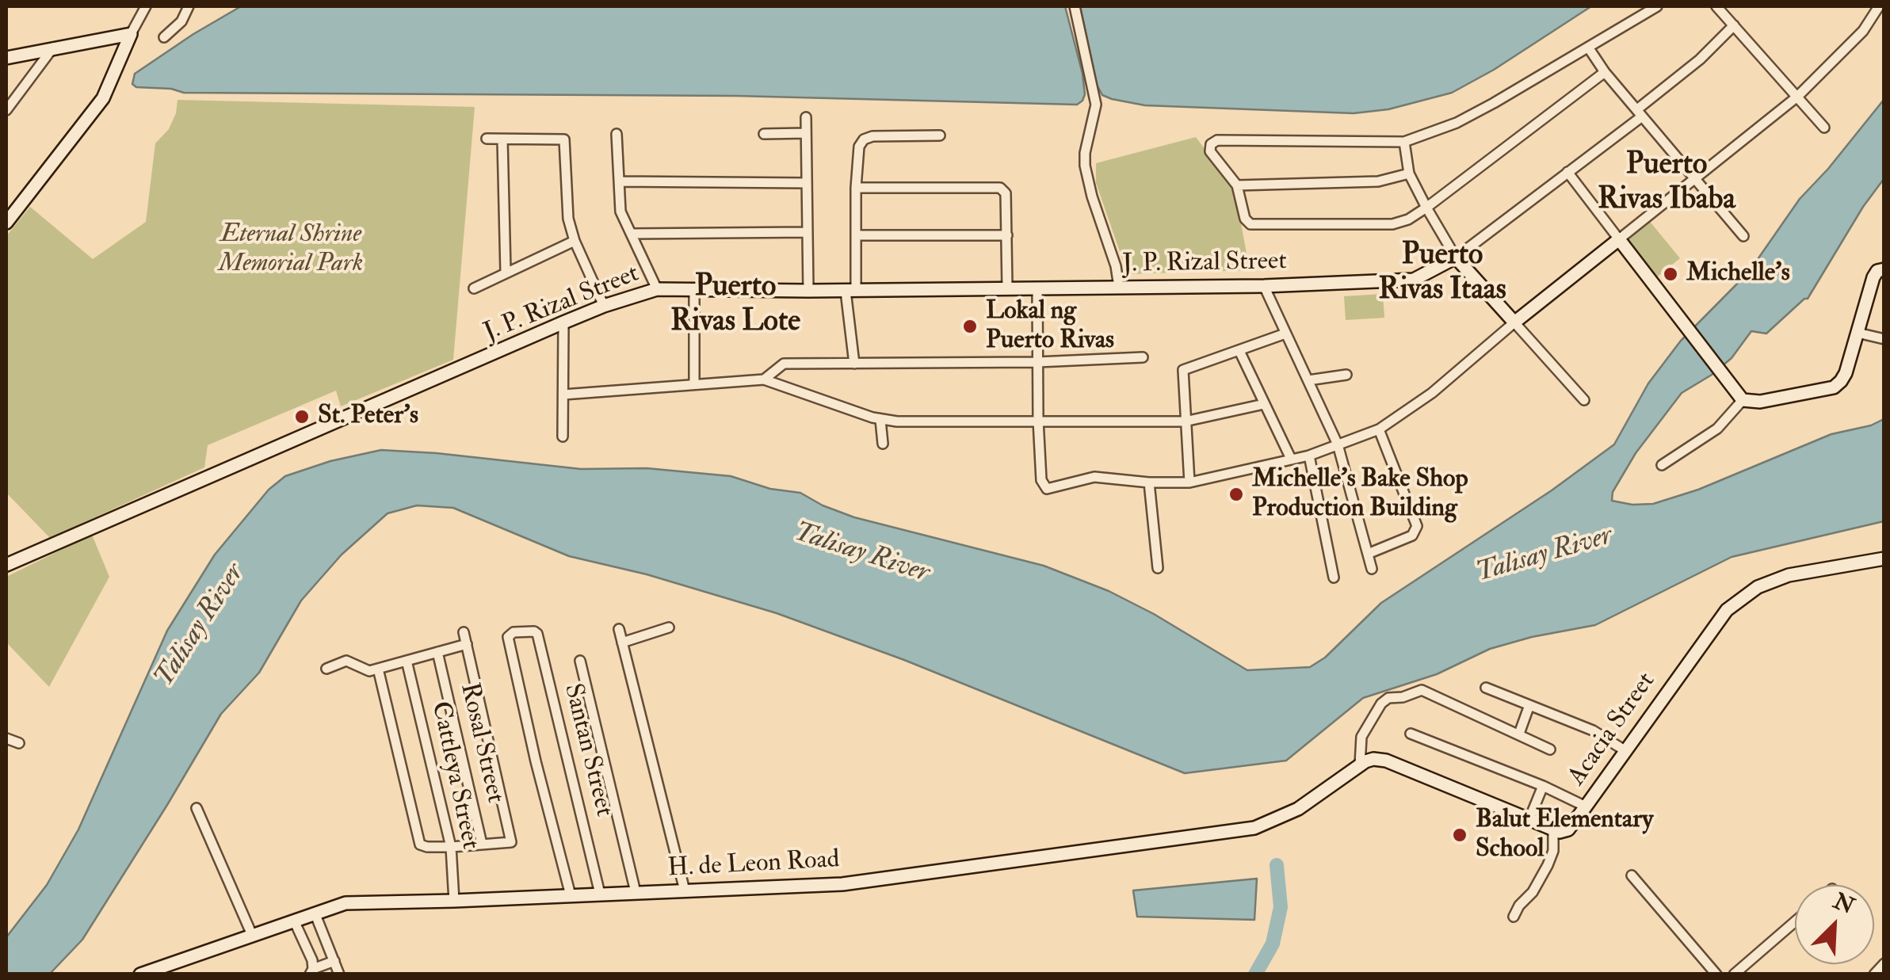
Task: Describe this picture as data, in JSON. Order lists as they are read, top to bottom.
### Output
{
  "streets": {
    "street": [
      "J. P. Rizal Street",
      "Acacia Street",
      "Rosal Street",
      "Santan Street",
      "Cattleya Street",
      "H. de Leon Road"
    ]
  },
  "crossings": [
    ["Santan Street", "H. de Leon Road"],
    ["Cattleya Street", "H. de Leon Road"]
  ],
  "districts": ["Puerto Rivas Ibaba", "Puerto Rivas Itaas", "Puerto Rivas Lote"],
  "water": ["Talisay River"],
  "parks": ["Eternal Shrine Memorial Park"],
  "places": [
    "Michelle's",
    "Lokal ng Puerto Rivas",
    "St. Peter's",
    "Michelle's Bake Shop Production Building",
    "Balut Elementary School"
  ],
  "north": "top right"
}
